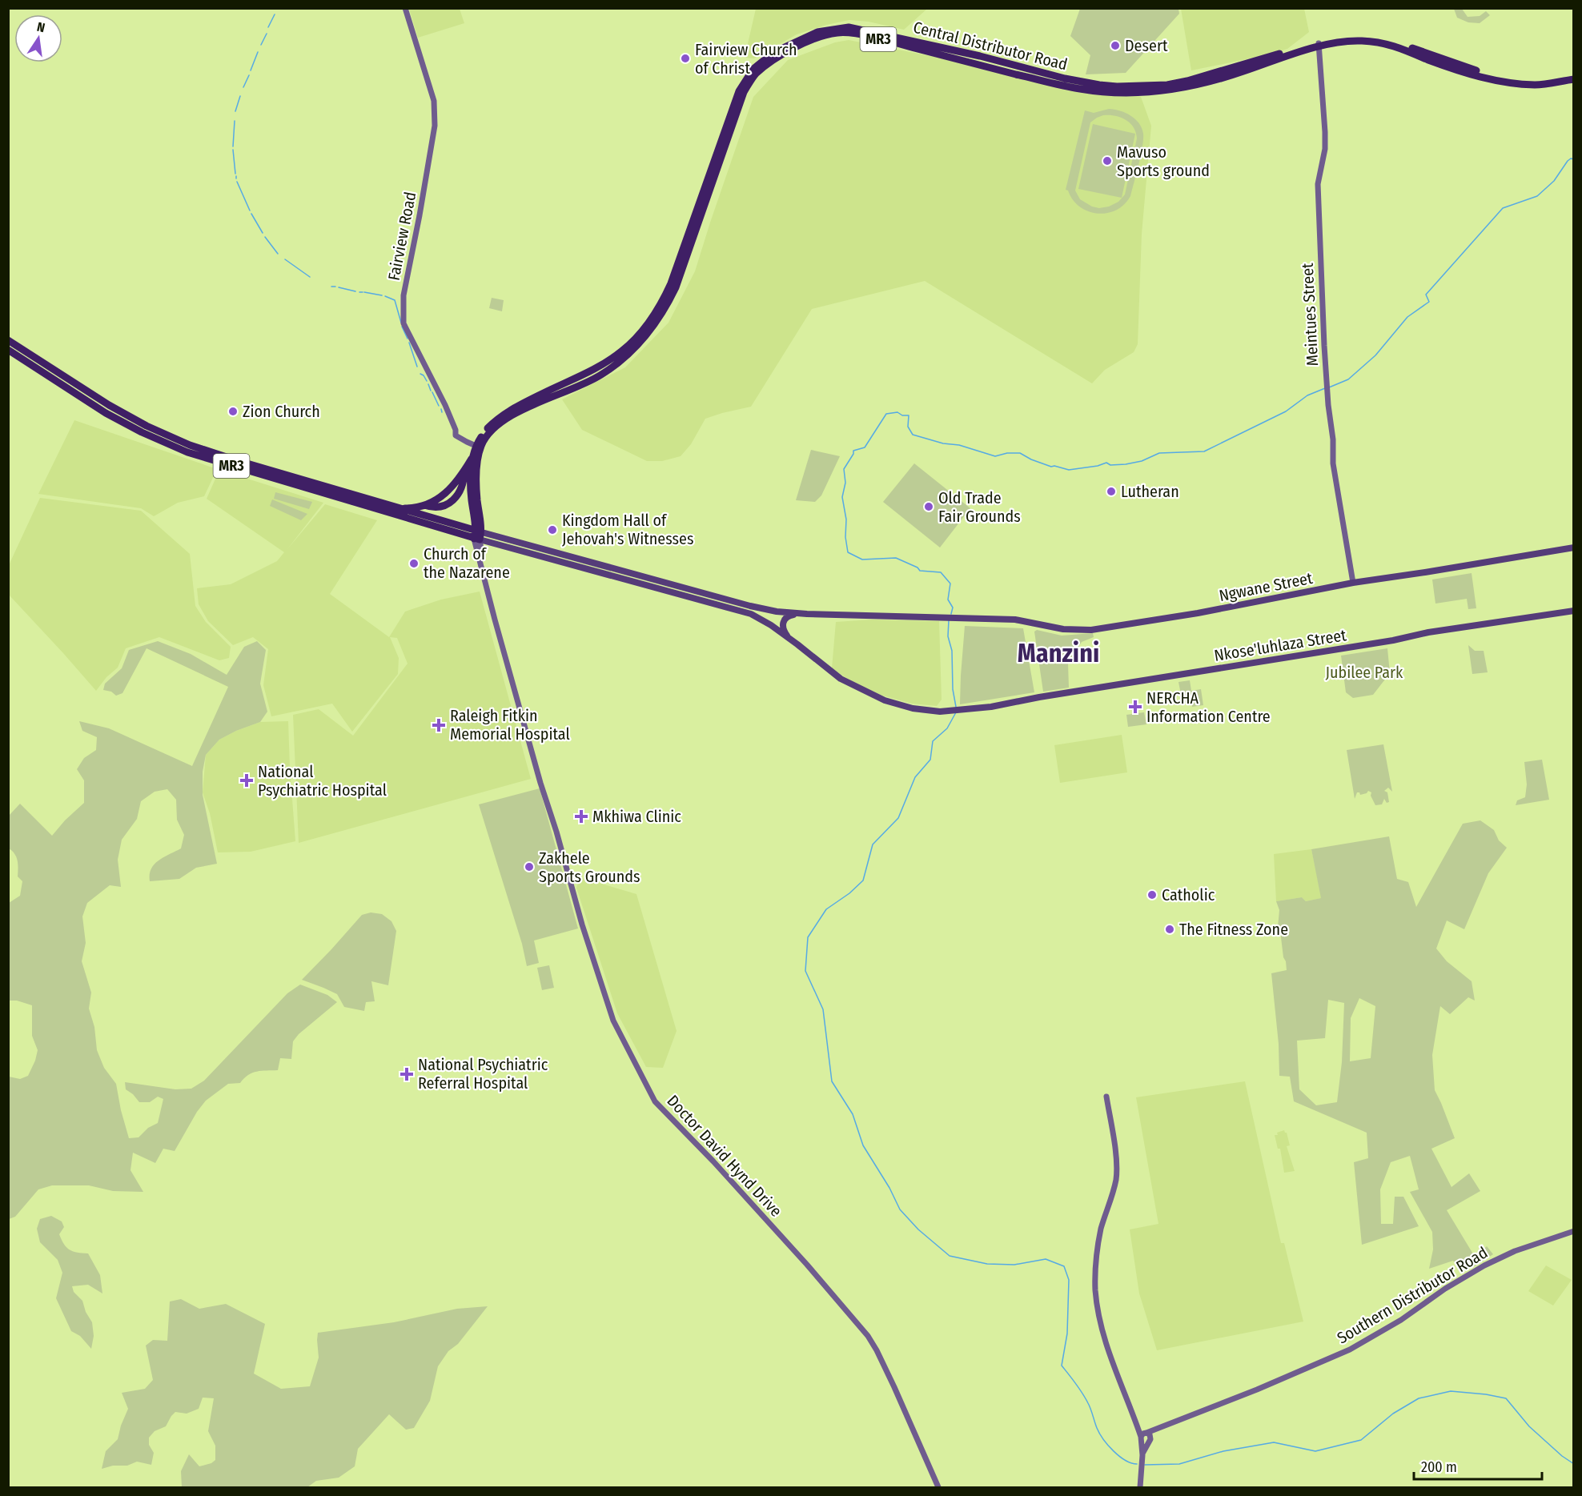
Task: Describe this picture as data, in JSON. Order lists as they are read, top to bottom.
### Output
{
  "streets": {
    "highway": ["MR3", "Central Distributor Road"],
    "main road": [
      "Fairview Road",
      "Meintues Street",
      "Ngwane Street",
      "Nkose'luhlaza Street",
      "Doctor David Hynd Drive",
      "Southern Distributor Road"
    ]
  },
  "crossings": [
    ["MR3", "Central Distributor Road"],
    ["MR3", "Doctor David Hynd Drive"],
    ["Central Distributor Road", "Fairview Road"],
    ["Central Distributor Road", "Meintues Street"],
    ["Central Distributor Road", "Doctor David Hynd Drive"],
    ["Meintues Street", "Ngwane Street"]
  ],
  "districts": ["Manzini"],
  "parks": ["Jubilee Park"],
  "places": {
    "other": [
      "Desert",
      "Fairview Church of Christ",
      "Mavuso Sports ground",
      "Zion Church",
      "Lutheran",
      "Old Trade Fair Grounds",
      "Kingdom Hall of Jehovah's Witnesses",
      "Church of the Nazarene",
      "Zakhele Sports Grounds",
      "Catholic",
      "The Fitness Zone"
    ],
    "health": [
      "NERCHA Information Centre",
      "Raleigh Fitkin Memorial Hospital",
      "National Psychiatric Hospital",
      "Mkhiwa Clinic",
      "National Psychiatric Referral Hospital"
    ]
  },
  "scale_bar": "200 m",
  "north": "top"
}
